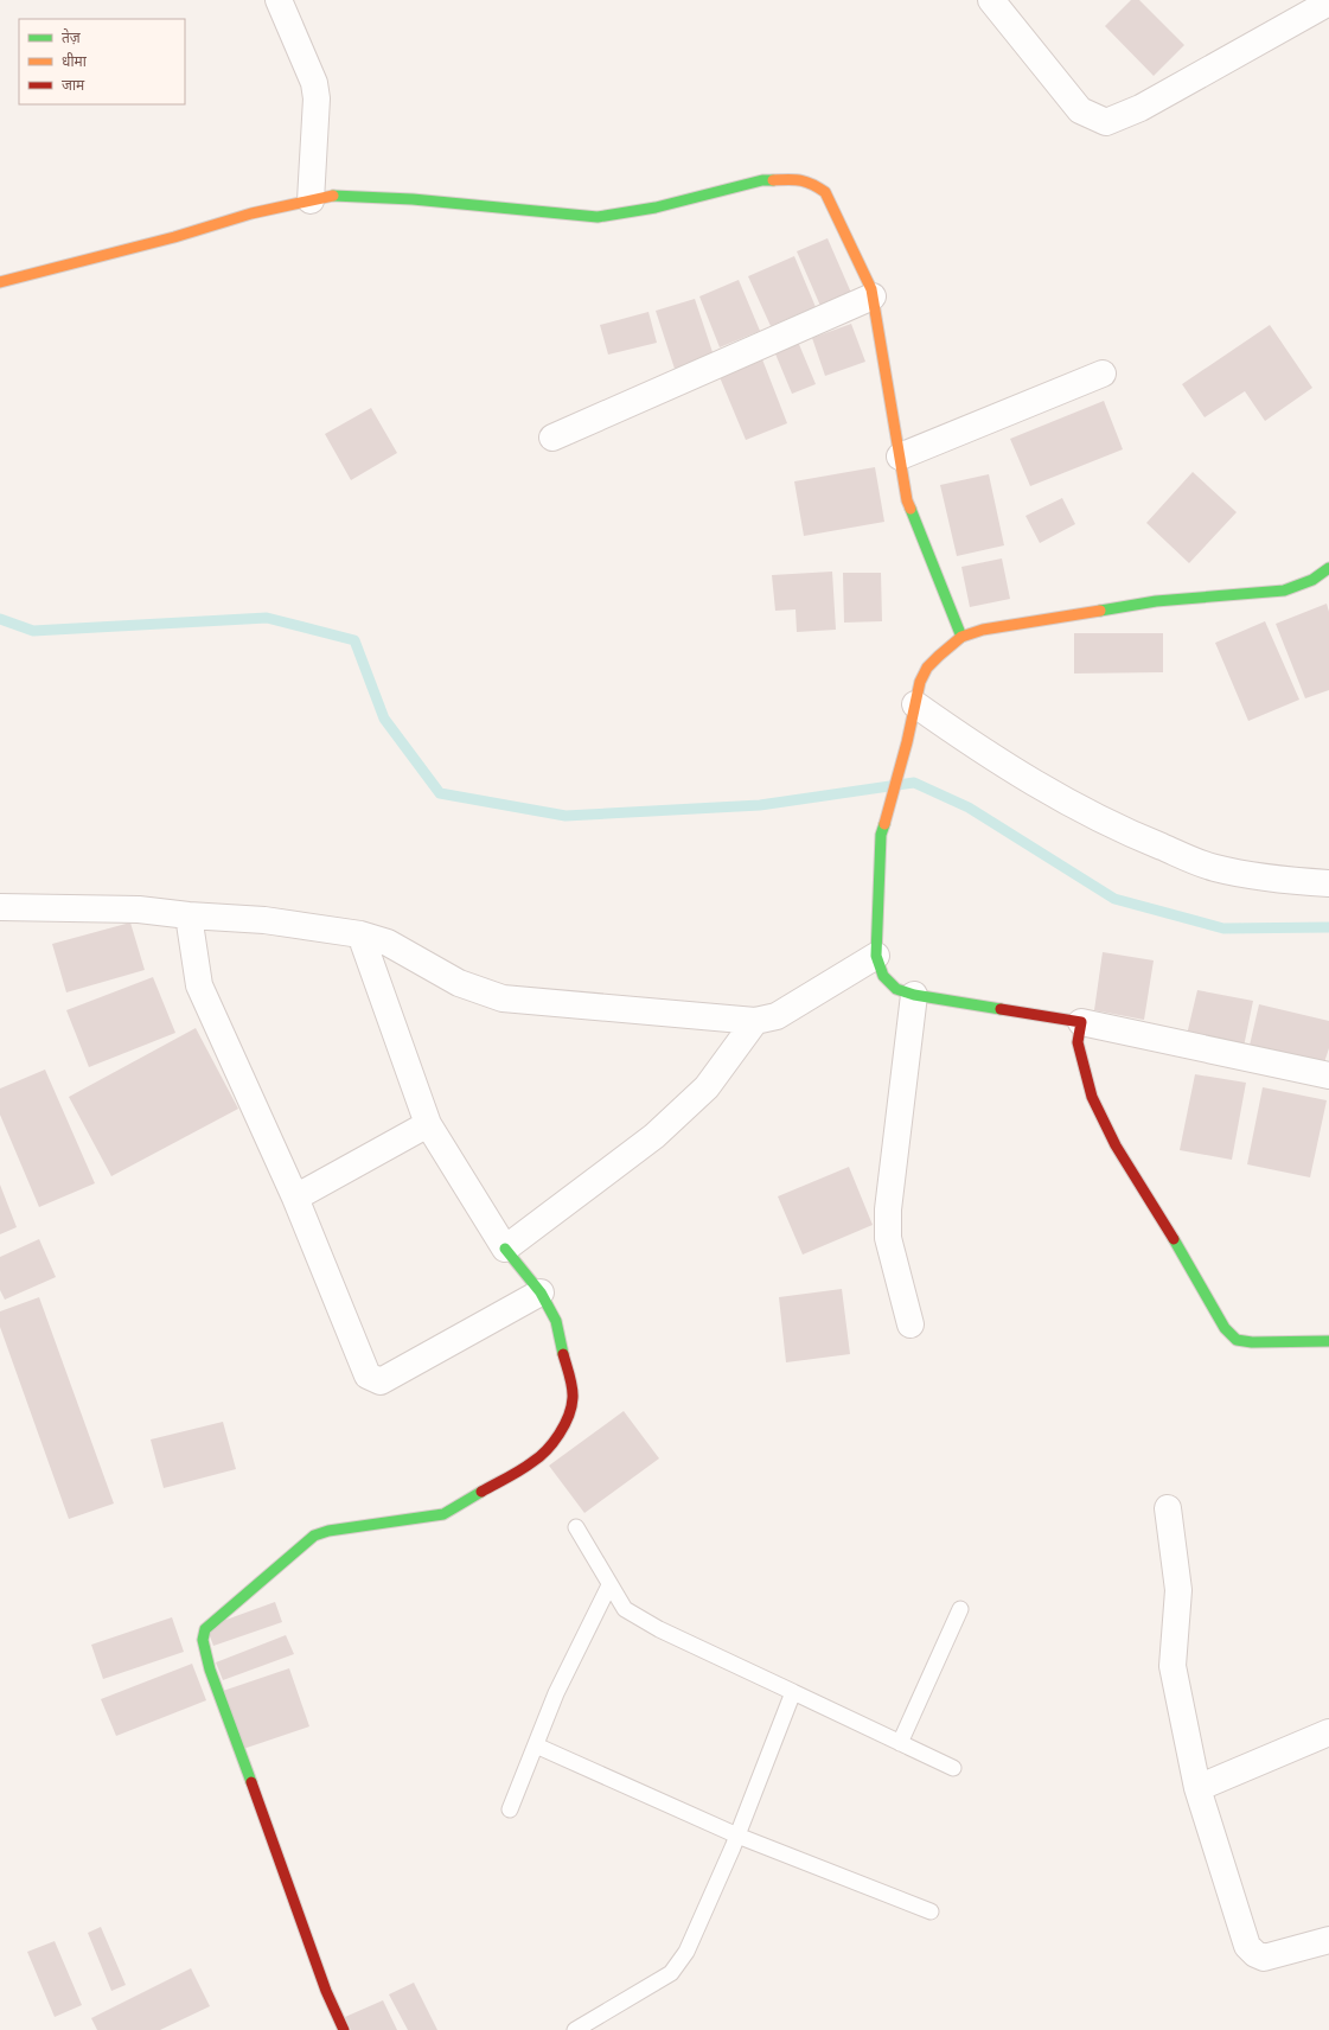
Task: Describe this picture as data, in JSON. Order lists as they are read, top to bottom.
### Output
{
  "legend": ["तेज़", "धीमा", "जाम"]
}
